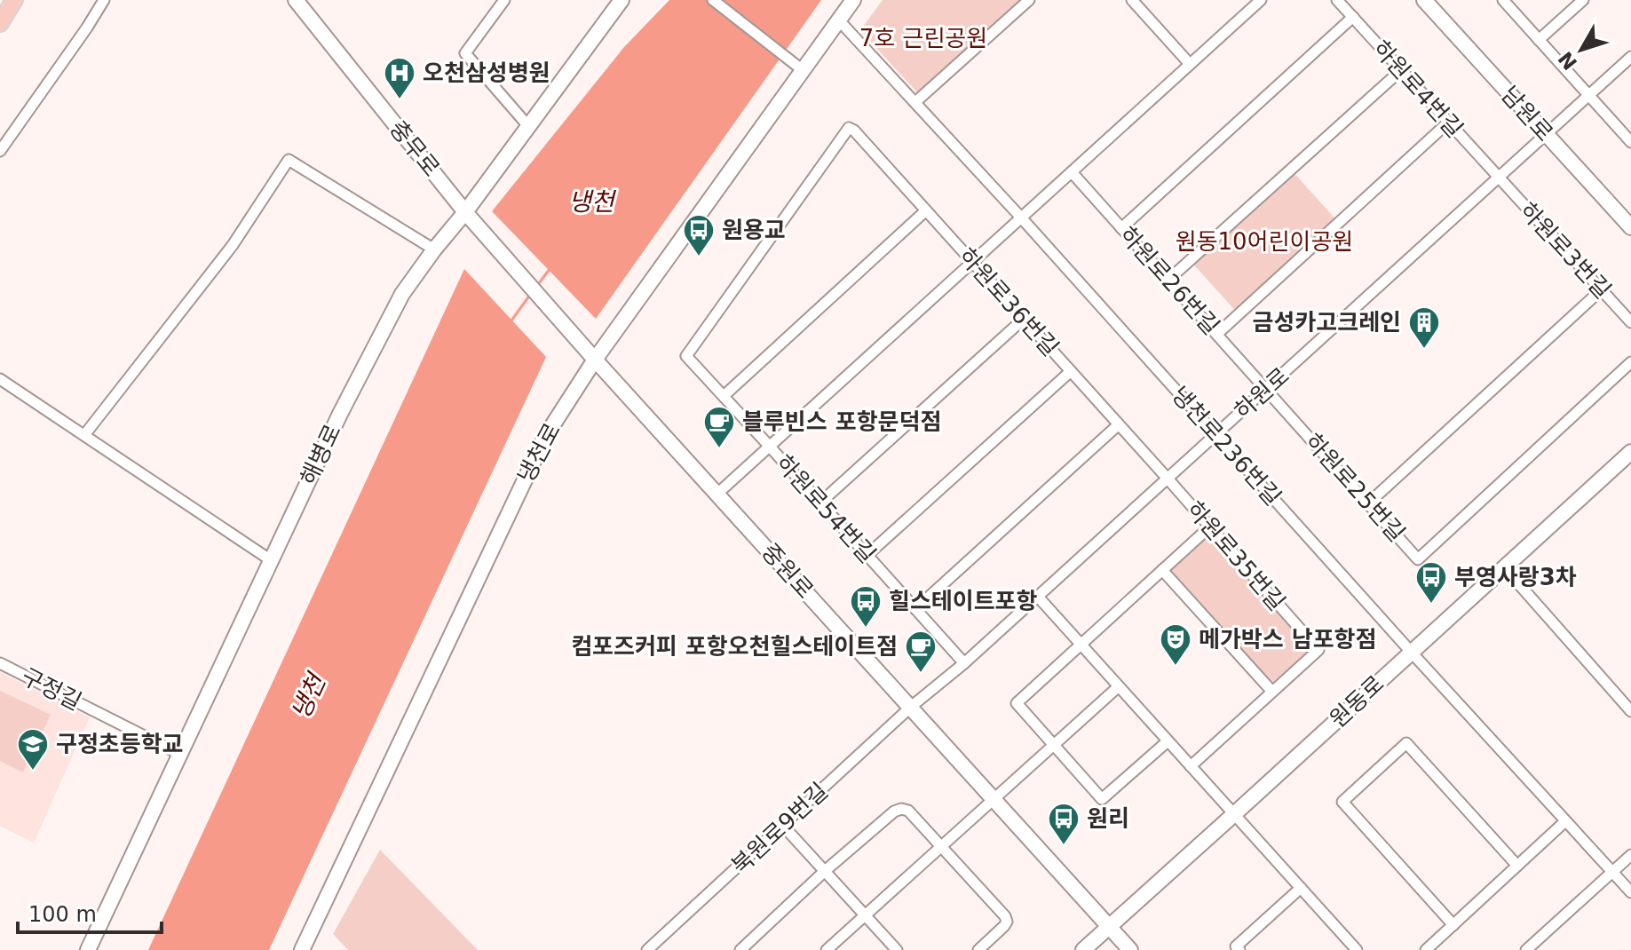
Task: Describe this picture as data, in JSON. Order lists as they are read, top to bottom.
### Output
{
  "streets": {
    "street": [
      "하원로4번길",
      "남원로",
      "충무로",
      "하원로3번길",
      "하원로26번길",
      "하원로36번길",
      "하원로",
      "냉천로236번길",
      "냉천로",
      "해병로",
      "하원로25번길",
      "하원로54번길",
      "하원로35번길",
      "중원로",
      "구정길",
      "원동로",
      "북원로9번길"
    ]
  },
  "crossings": [
    ["하원로4번길", "하원로3번길"],
    ["하원로4번길", "하원로"],
    ["남원로", "하원로"],
    ["충무로", "해병로"],
    ["충무로", "중원로"],
    ["하원로3번길", "하원로"],
    ["하원로26번길", "하원로"],
    ["하원로26번길", "하원로25번길"],
    ["하원로36번길", "하원로"],
    ["하원로36번길", "하원로54번길"],
    ["하원로36번길", "하원로35번길"],
    ["하원로", "냉천로236번길"],
    ["하원로", "하원로25번길"],
    ["하원로", "하원로54번길"],
    ["하원로", "하원로35번길"],
    ["하원로", "중원로"],
    ["하원로", "북원로9번길"],
    ["냉천로236번길", "냉천로"],
    ["냉천로236번길", "원동로"],
    ["냉천로", "중원로"],
    ["해병로", "구정길"],
    ["중원로", "원동로"],
    ["중원로", "북원로9번길"]
  ],
  "water": ["냉천"],
  "parks": ["7호 근린공원", "원동10어린이공원"],
  "places": {
    "hospital": ["오천삼성병원"],
    "bus stop": [
      "원용교",
      "부영사랑3차",
      "힐스테이트포항",
      "원리"
    ],
    "building": ["금성카고크레인"],
    "cafe": ["블루빈스 포항문덕점", "컴포즈커피 포항오천힐스테이트점"],
    "theatre": ["메가박스 남포항점"],
    "school or university": ["구정초등학교"]
  },
  "scale_bar": "100 m",
  "north": "bottom left"
}
